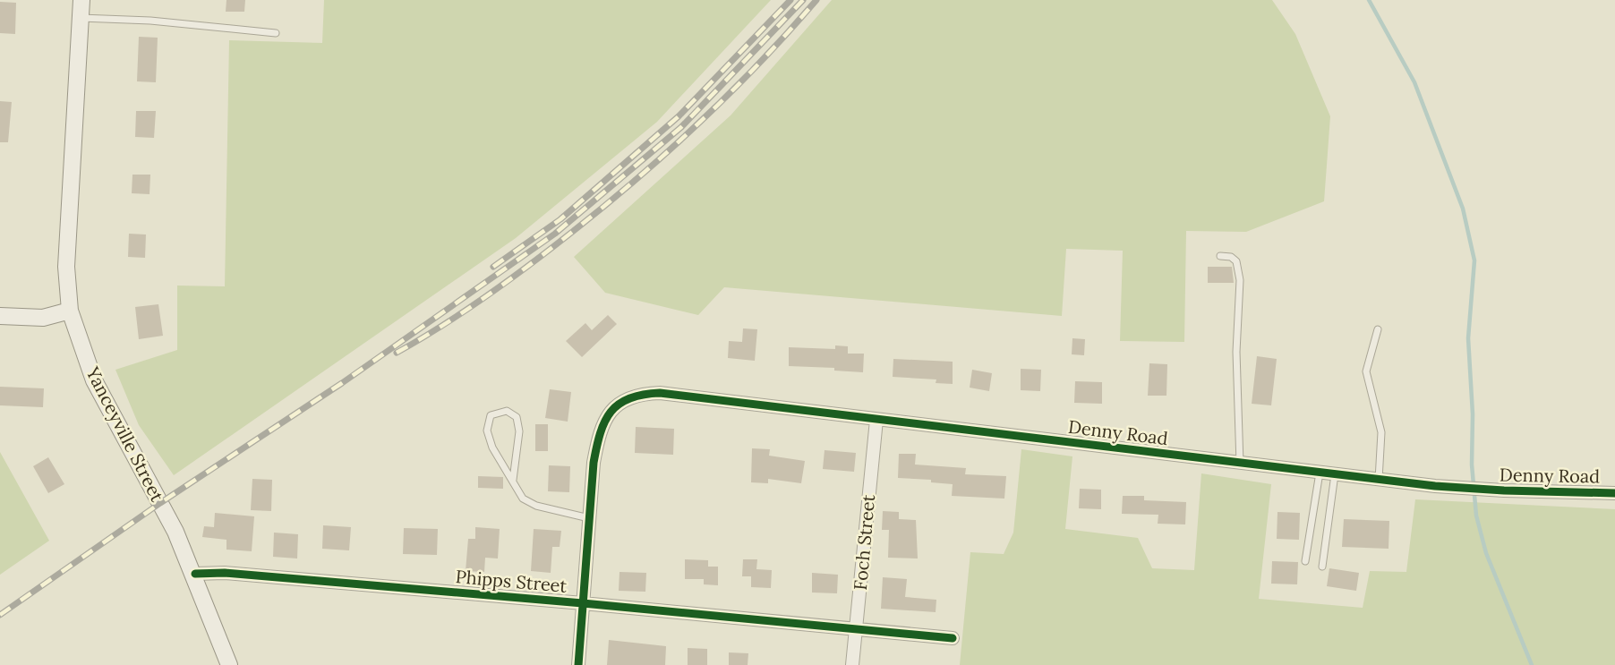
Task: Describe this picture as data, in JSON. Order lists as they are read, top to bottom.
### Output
{
  "streets": {
    "main road": ["Yanceyville Street"],
    "street": ["Denny Road", "Foch Street", "Phipps Street"]
  },
  "crossings": [
    ["Denny Road", "Foch Street"],
    ["Yanceyville Street", "Phipps Street"],
    ["Foch Street", "Phipps Street"]
  ]
}
